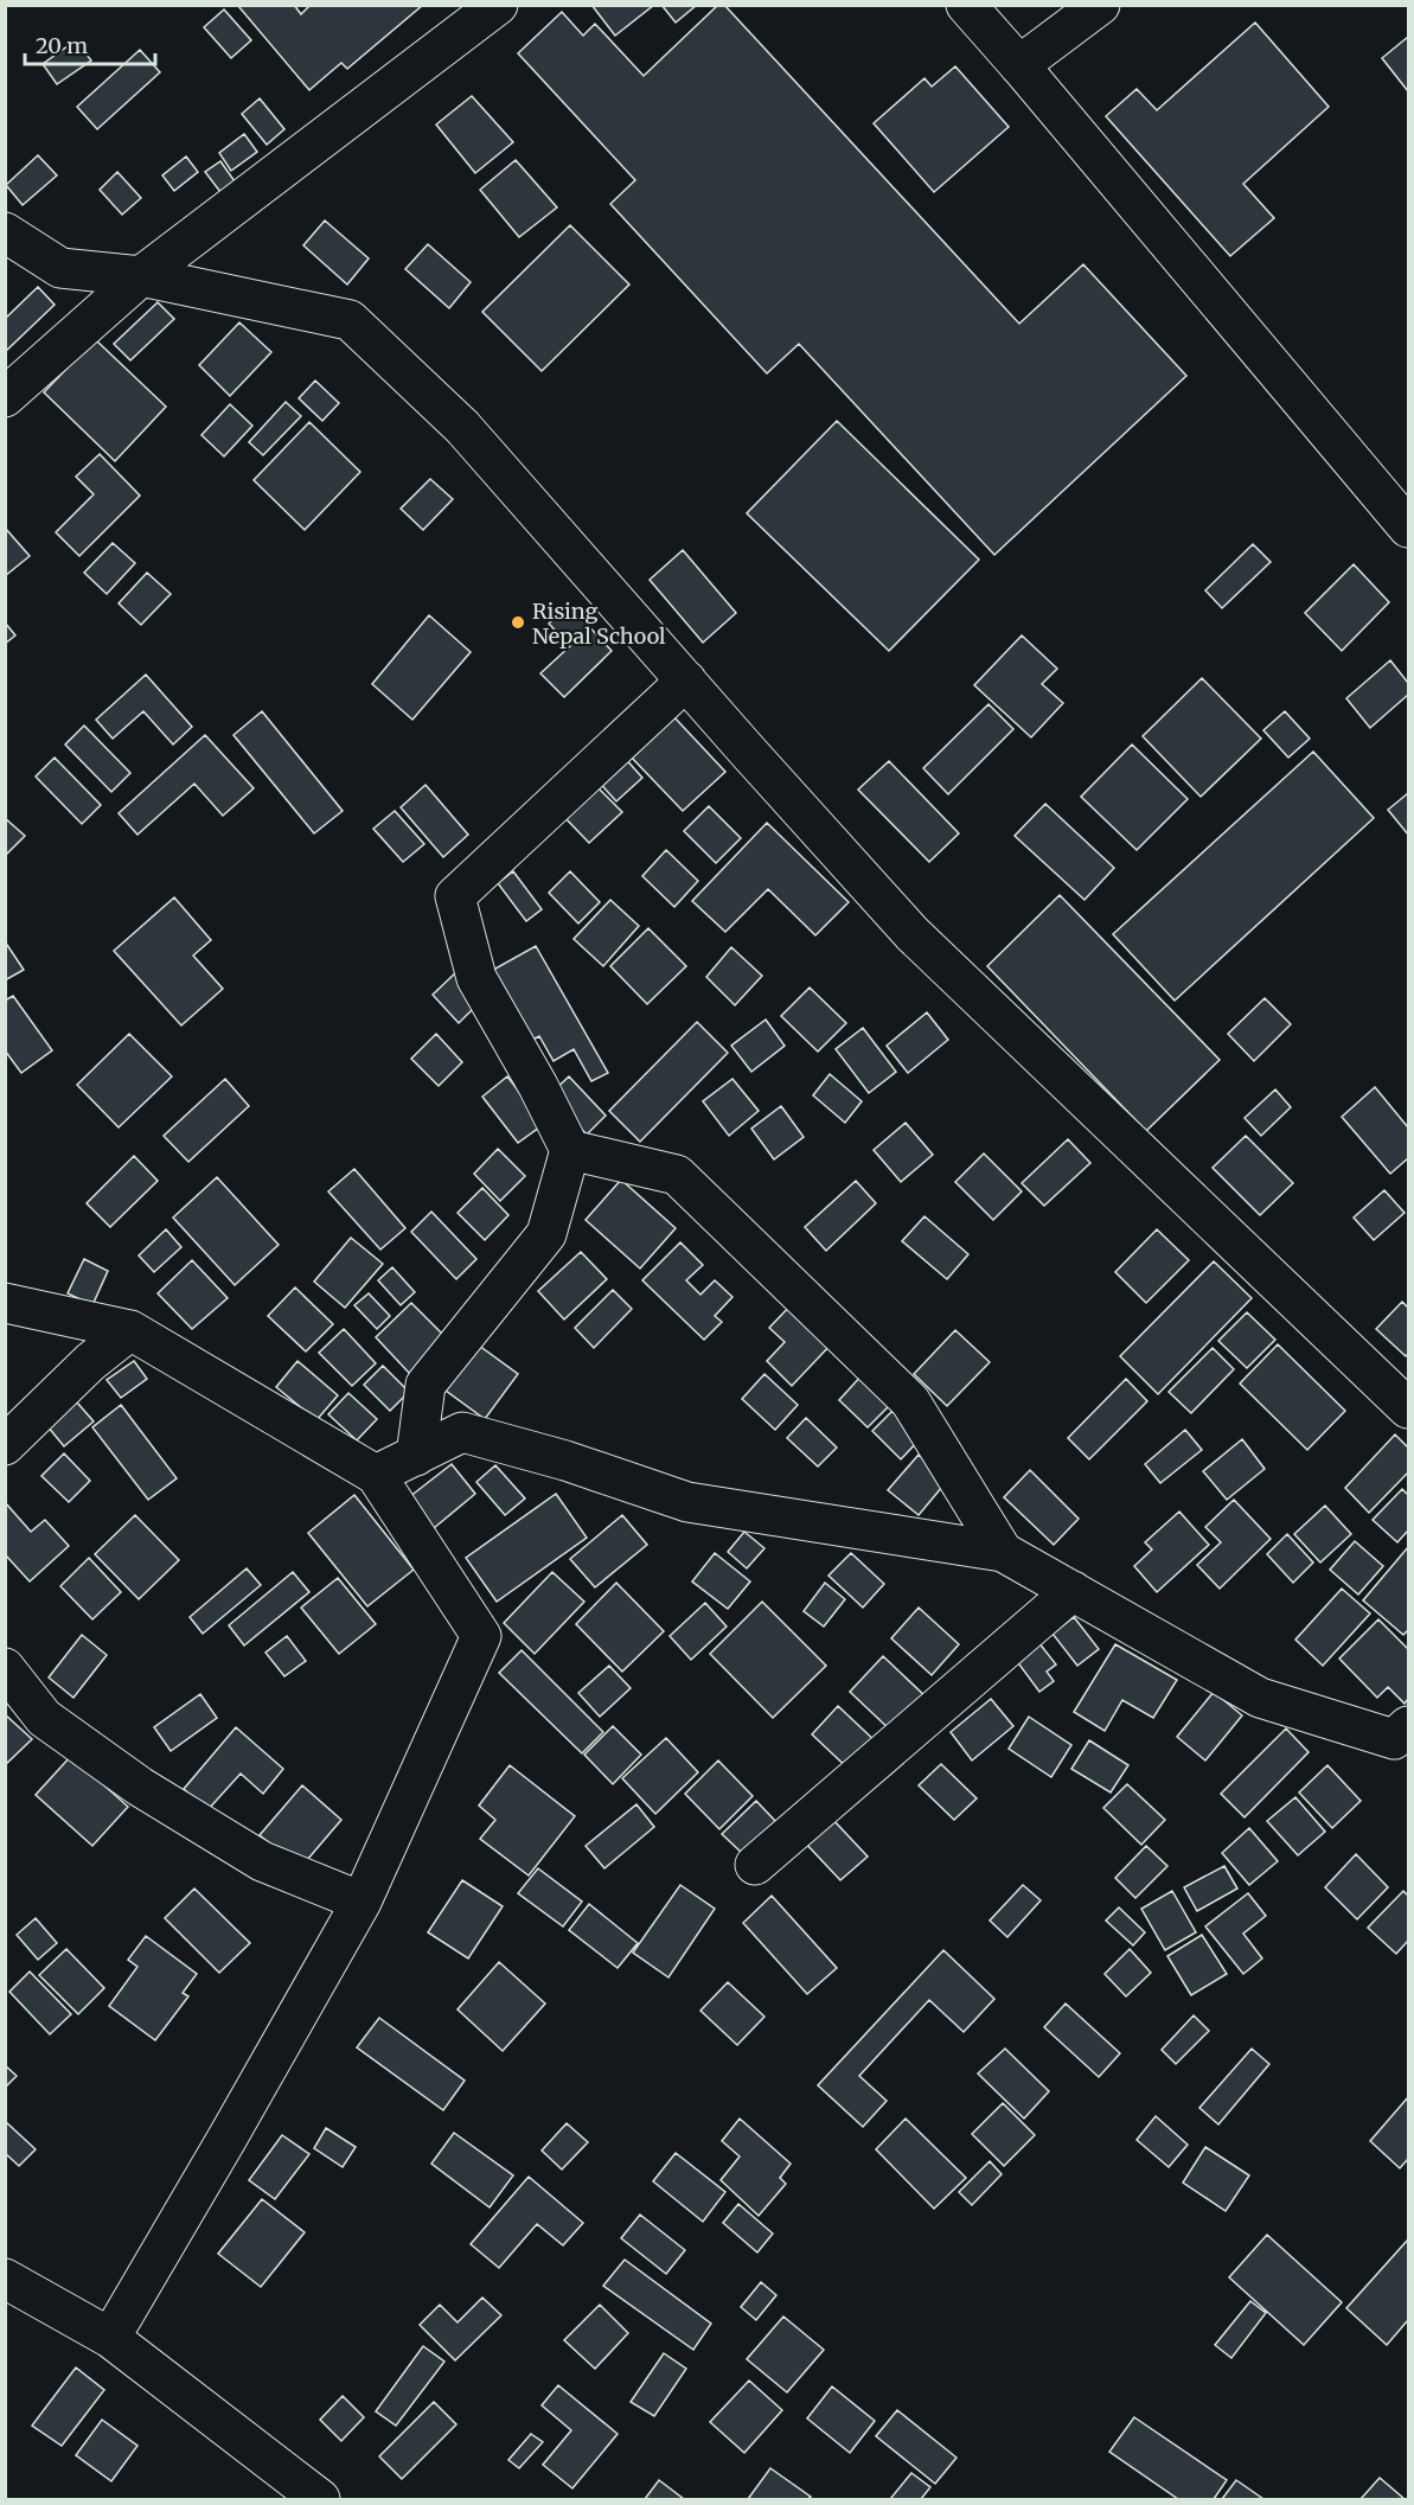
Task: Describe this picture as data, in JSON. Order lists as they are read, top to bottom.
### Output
{
  "places": ["Rising Nepal School"],
  "scale_bar": "20 m"
}
